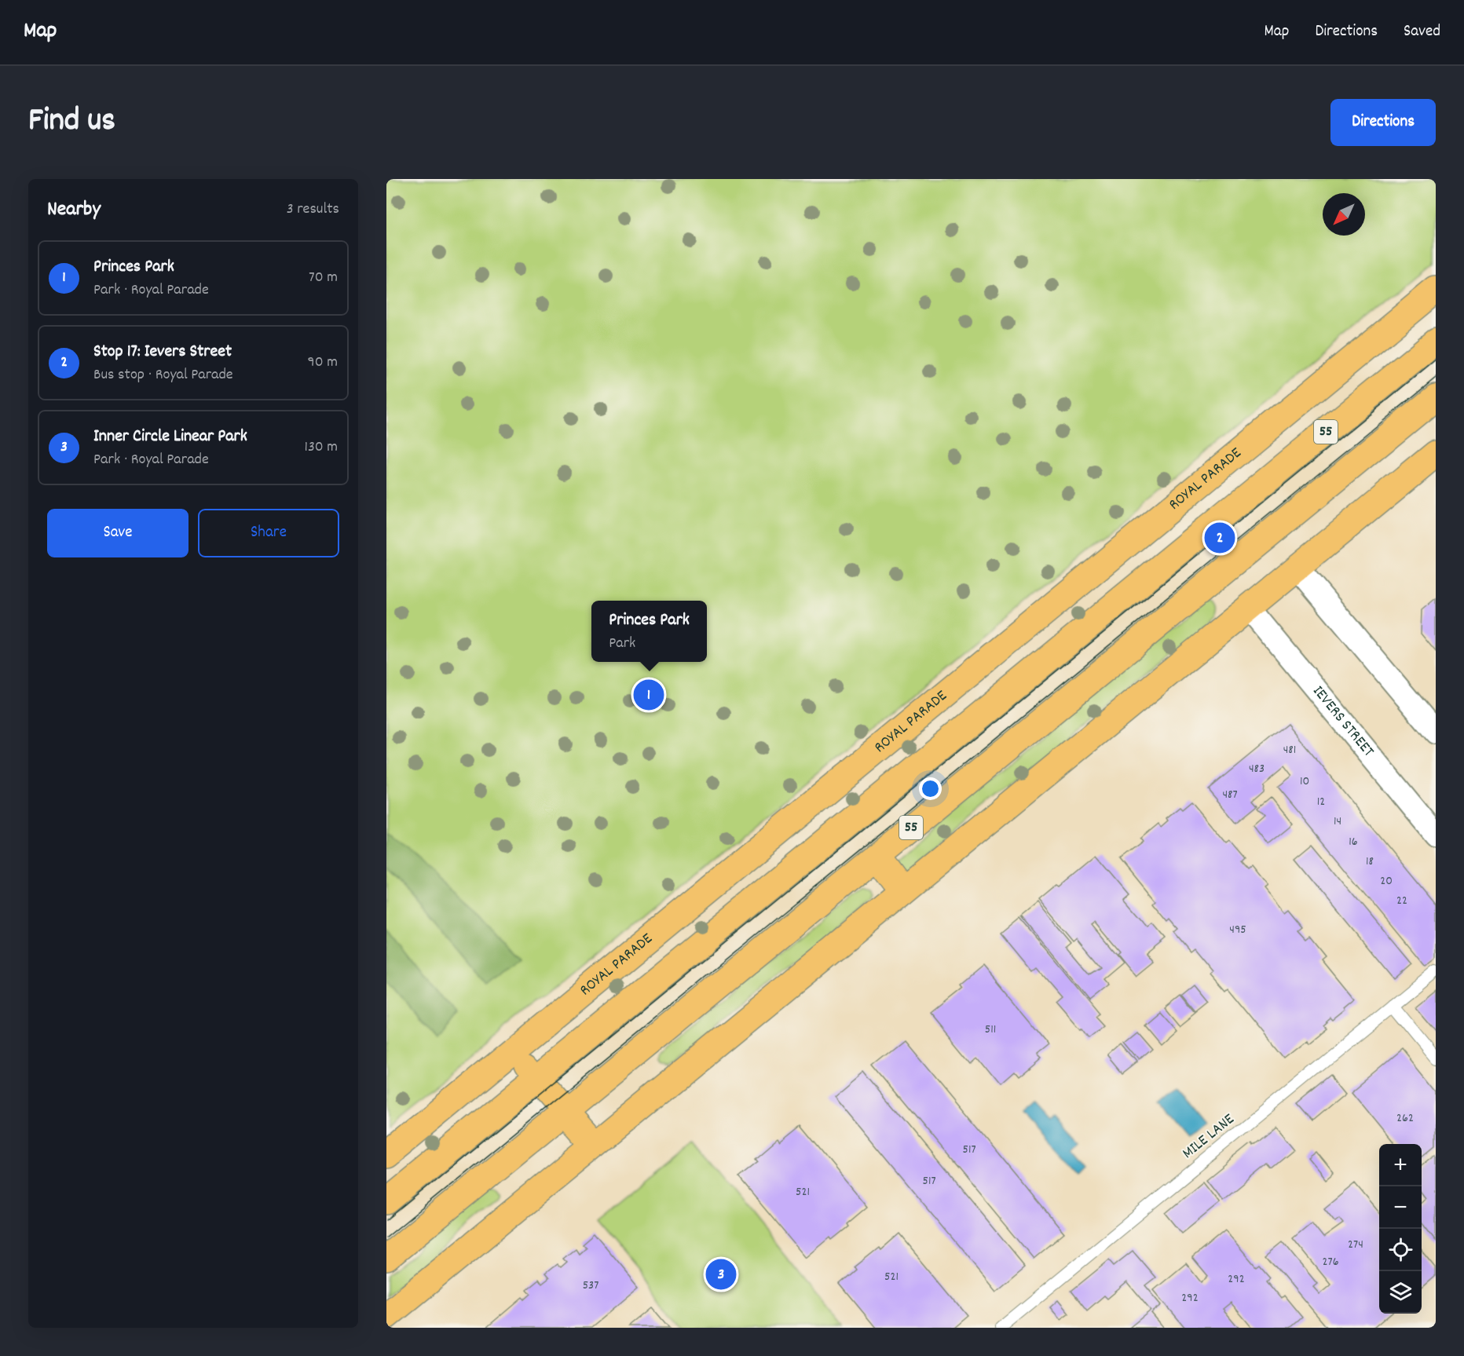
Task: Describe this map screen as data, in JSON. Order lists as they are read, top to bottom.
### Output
{
  "streets": {
    "highway": ["55", "ROYAL PARADE"],
    "street": ["IEVERS STREET"],
    "lane": ["MILE LANE"]
  },
  "house_numbers": [
    "481",
    "483",
    "10",
    "487",
    "12",
    "14",
    "16",
    "18",
    "20",
    "22",
    "495",
    "511",
    "262",
    "517",
    "517",
    "521",
    "274",
    "276",
    "521",
    "292",
    "537",
    "292"
  ],
  "north": "bottom left",
  "page": {
    "header": "Map",
    "nav": ["Map", "Directions", "Saved"],
    "title": "Find us",
    "buttons": [
      "Directions",
      ["Save", "Share"]
    ],
    "heading": ["Nearby", "3 results"],
    "list": [
      {
        "mark": "1",
        "name": "Princes Park",
        "note": "Park · Royal Parade",
        "value": "70 m"
      },
      {
        "mark": "2",
        "name": "Stop 17: Ievers Street",
        "note": "Bus stop · Royal Parade",
        "value": "90 m"
      },
      {
        "mark": "3",
        "name": "Inner Circle Linear Park",
        "note": "Park · Royal Parade",
        "value": "130 m"
      }
    ],
    "pins": ["2", "1", "3"],
    "popup": ["Princes Park", "Park"],
    "map_buttons": ["+", "−"]
  }
}
